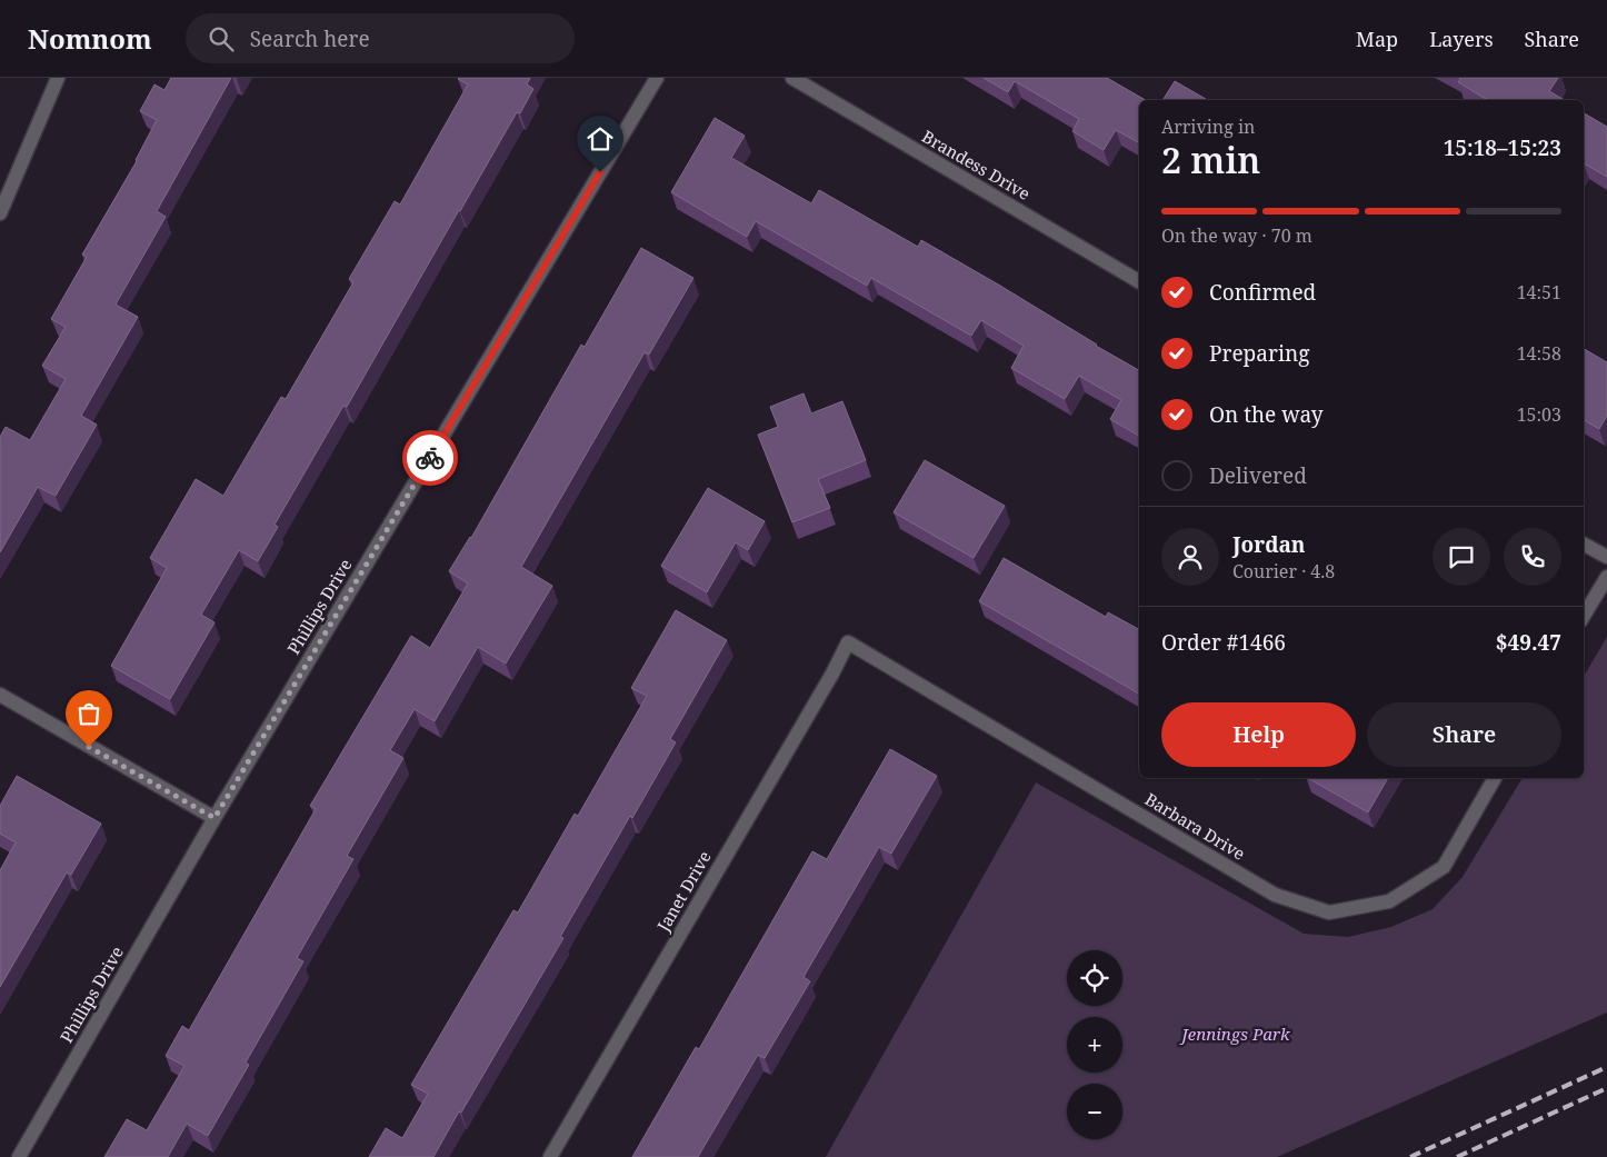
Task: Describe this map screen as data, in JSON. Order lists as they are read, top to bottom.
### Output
{
  "streets": {
    "street": [
      "Brandess Drive",
      "Phillips Drive",
      "Barbara Drive",
      "Janet Drive"
    ]
  },
  "crossings": [
    ["Barbara Drive", "Janet Drive"]
  ],
  "parks": ["Jennings Park"],
  "page": {
    "header": "Nomnom",
    "search": "Search here",
    "nav": ["Map", "Layers", "Share"],
    "heading": ["2 min", "Arriving in", "15:18–15:23"],
    "panel": [
      "Jordan",
      "Courier · 4.8",
      "Order #1466",
      "$49.47"
    ],
    "bar": "On the way · 70 m",
    "list": [
      ["Confirmed", "14:51"],
      ["Preparing", "14:58"],
      ["On the way", "15:03"],
      "Delivered"
    ],
    "buttons": ["Help", "Share"],
    "map_buttons": ["+", "−"]
  }
}
